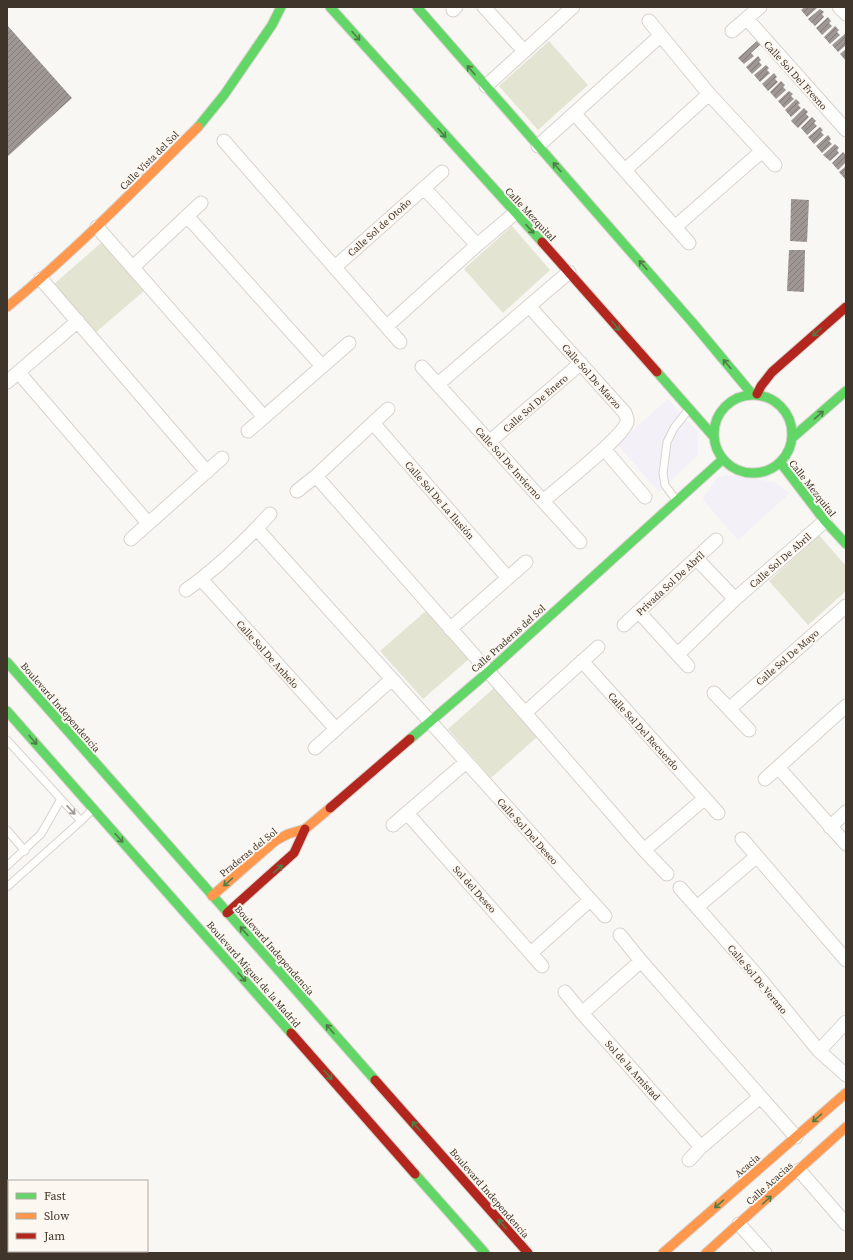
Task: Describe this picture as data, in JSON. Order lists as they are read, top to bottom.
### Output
{
  "streets": {
    "street": [
      "Calle Sol Del Fresno",
      "Calle Vista del Sol",
      "Calle Mezquital",
      "Calle Sol de Otoño",
      "Calle Sol De Marzo",
      "Calle Sol De Enero",
      "Calle Sol De Invierno",
      "Calle Sol De La Ilusión",
      "Calle Sol De Abril",
      "Privada Sol De Abril",
      "Calle Praderas del Sol",
      "Calle Sol De Anhelo",
      "Calle Sol De Mayo",
      "Boulevard Independencia",
      "Calle Sol Del Recuerdo",
      "Calle Sol Del Deseo",
      "Praderas del Sol",
      "Sol del Deseo",
      "Boulevard Miguel de la Madrid",
      "Calle Sol De Verano",
      "Sol de la Amistad",
      "Acacia",
      "Calle Acacias"
    ]
  },
  "crossings": [
    ["Calle Mezquital", "Calle Sol De Abril"],
    ["Calle Mezquital", "Calle Praderas del Sol"],
    ["Calle Sol De Marzo", "Calle Sol De Enero"],
    ["Calle Sol De Marzo", "Calle Sol De Invierno"],
    ["Calle Sol De Enero", "Calle Sol De Invierno"],
    ["Calle Praderas del Sol", "Calle Sol Del Deseo"],
    ["Calle Praderas del Sol", "Praderas del Sol"],
    ["Boulevard Independencia", "Praderas del Sol"]
  ],
  "one_way": ["Boulevard Independencia", "Boulevard Miguel de la Madrid", "Calle Acacias"],
  "legend": ["Fast", "Slow", "Jam"]
}
